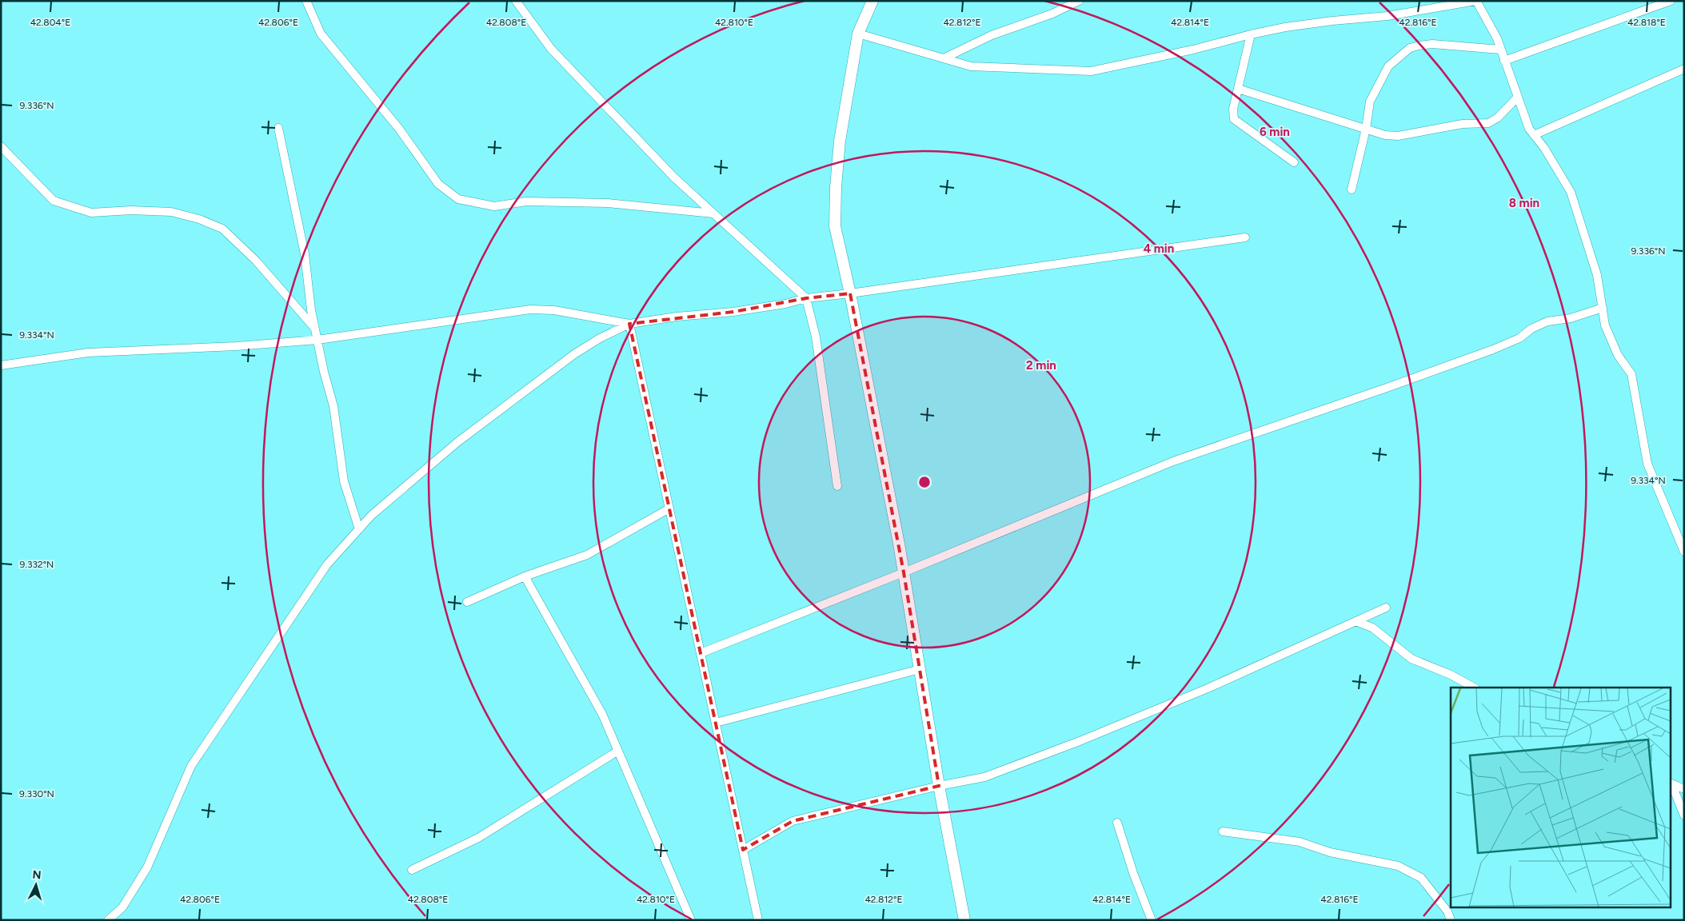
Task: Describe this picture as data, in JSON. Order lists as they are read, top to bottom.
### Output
{
  "north": "top",
  "coordinates": [
    "42.804°E",
    "42.806°E",
    "42.808°E",
    "42.810°E",
    "42.812°E",
    "42.814°E",
    "42.816°E",
    "42.818°E",
    "9.336°N",
    "9.334°N",
    "9.332°N",
    "9.330°N"
  ],
  "rings": [
    "6 min",
    "8 min",
    "4 min",
    "2 min"
  ]
}
